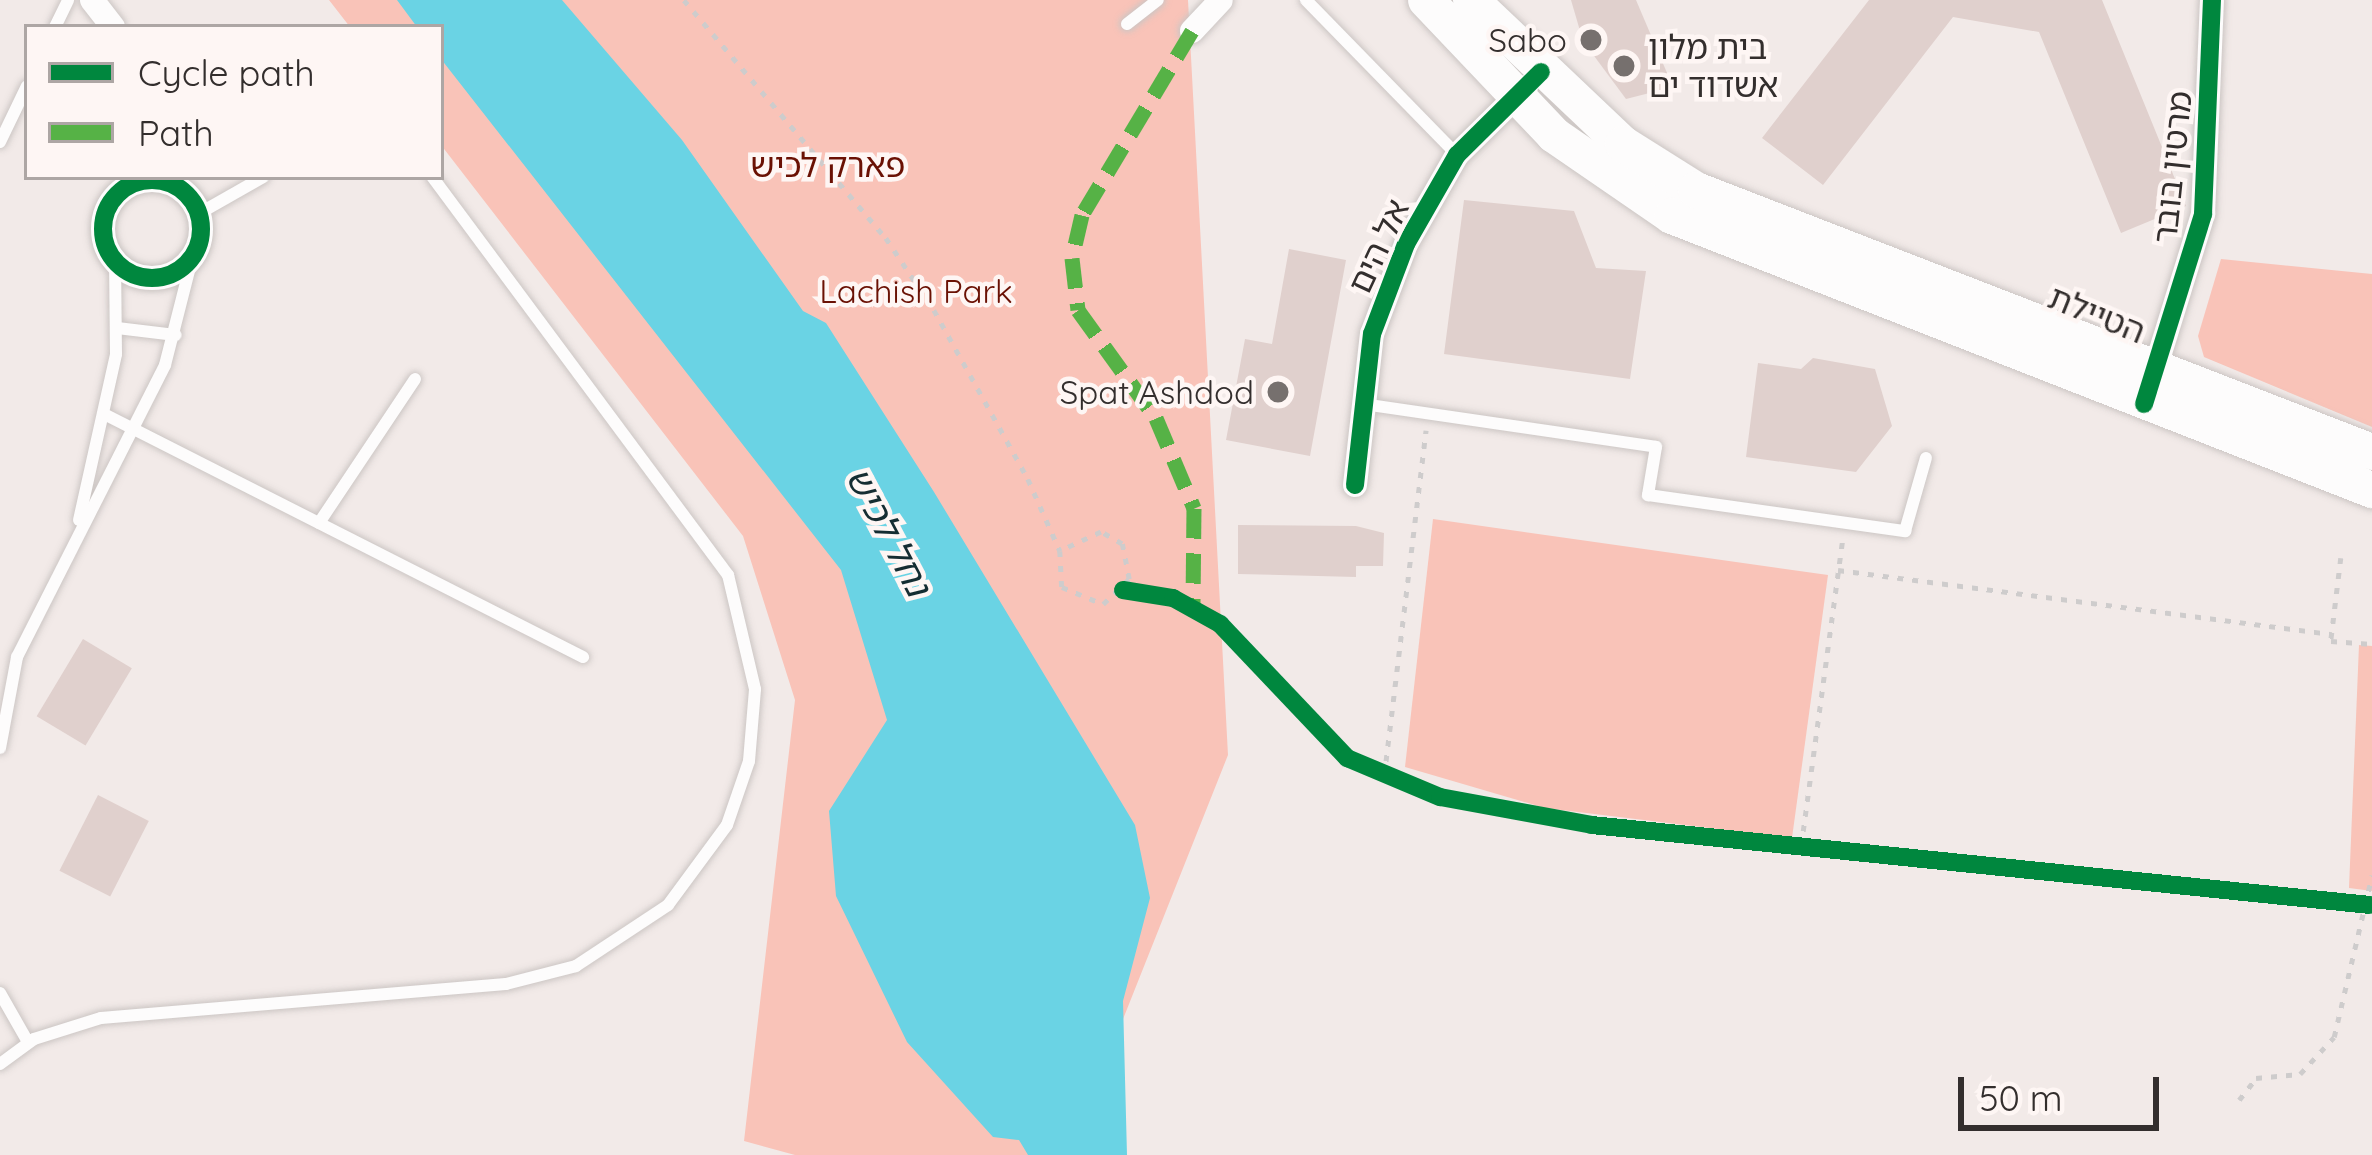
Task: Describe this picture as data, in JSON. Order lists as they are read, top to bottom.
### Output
{
  "streets": {
    "main road": ["הטיילת"],
    "street": ["מרטין בובר", "אל הים"]
  },
  "crossings": [
    ["מרטין בובר", "הטיילת"],
    ["אל הים", "הטיילת"]
  ],
  "water": ["נחל לכיש"],
  "parks": ["פארק לכיש", "Lachish Park"],
  "places": ["Sabo", "בית מלון אשדוד ים", "Spat Ashdod"],
  "legend": ["Cycle path", "Path"],
  "scale_bar": "50 m"
}
